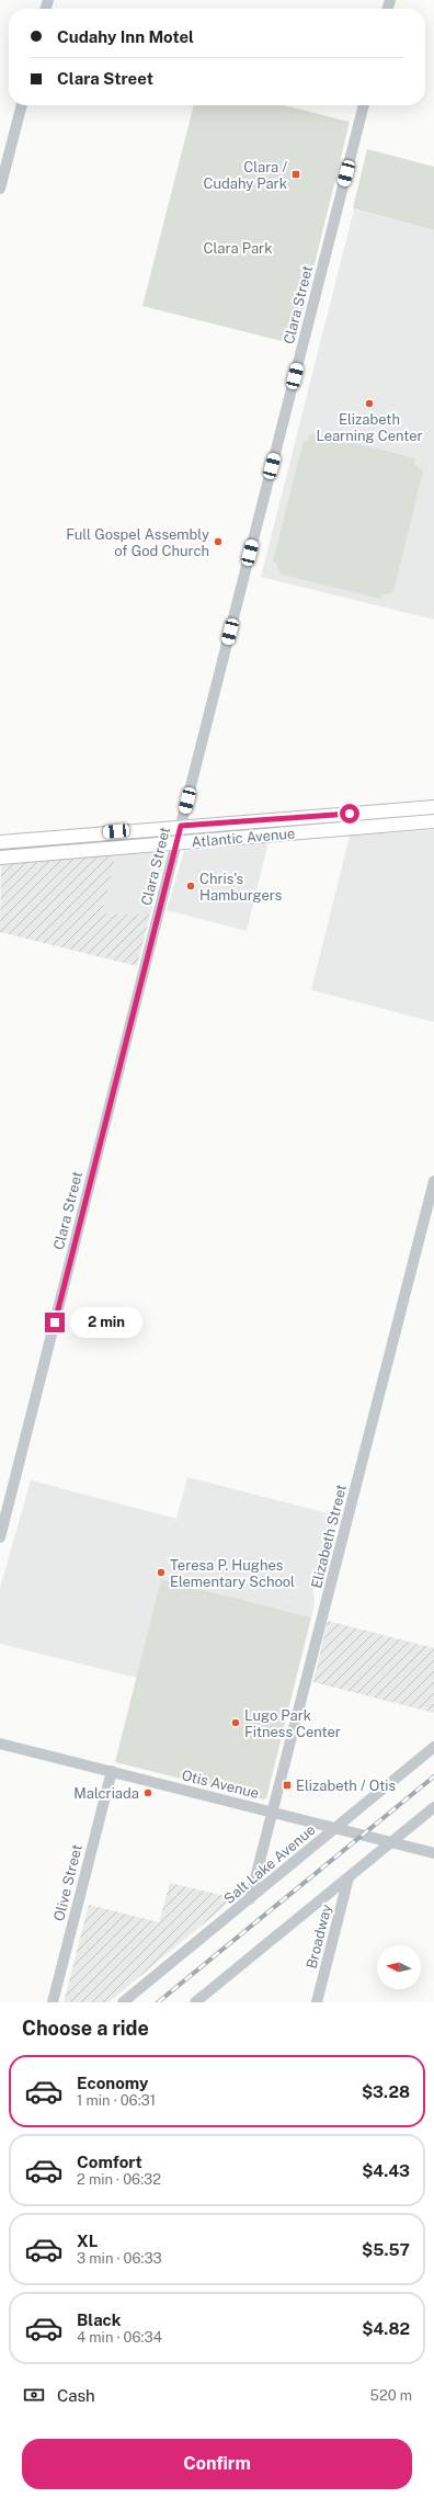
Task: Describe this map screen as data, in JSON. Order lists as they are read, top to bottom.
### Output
{
  "streets": {
    "main road": ["Atlantic Avenue"],
    "street": [
      "Clara Street",
      "Elizabeth Street",
      "Otis Avenue",
      "Salt Lake Avenue",
      "Olive Street",
      "Broadway"
    ]
  },
  "crossings": [
    ["Clara Street", "Atlantic Avenue"],
    ["Elizabeth Street", "Otis Avenue"],
    ["Elizabeth Street", "Salt Lake Avenue"],
    ["Otis Avenue", "Salt Lake Avenue"],
    ["Otis Avenue", "Olive Street"]
  ],
  "parks": ["Clara Park"],
  "places": {
    "transit": ["Clara / Cudahy Park", "Elizabeth / Otis"],
    "other": [
      "Elizabeth Learning Center",
      "Full Gospel Assembly of God Church",
      "Chris's Hamburgers",
      "Teresa P. Hughes Elementary School",
      "Lugo Park Fitness Center",
      "Malcriada"
    ]
  },
  "north": "left",
  "page": {
    "banner": ["Cudahy Inn Motel", "Clara Street"],
    "bubble": "2 min",
    "heading": "Choose a ride",
    "list": [
      {
        "name": "Economy",
        "note": "1 min · 06:31",
        "value": "$3.28"
      },
      {
        "name": "Comfort",
        "note": "2 min · 06:32",
        "value": "$4.43"
      },
      {
        "name": "XL",
        "note": "3 min · 06:33",
        "value": "$5.57"
      },
      {
        "name": "Black",
        "note": "4 min · 06:34",
        "value": "$4.82"
      }
    ],
    "pay": ["Cash", "520 m"],
    "buttons": "Confirm"
  }
}
